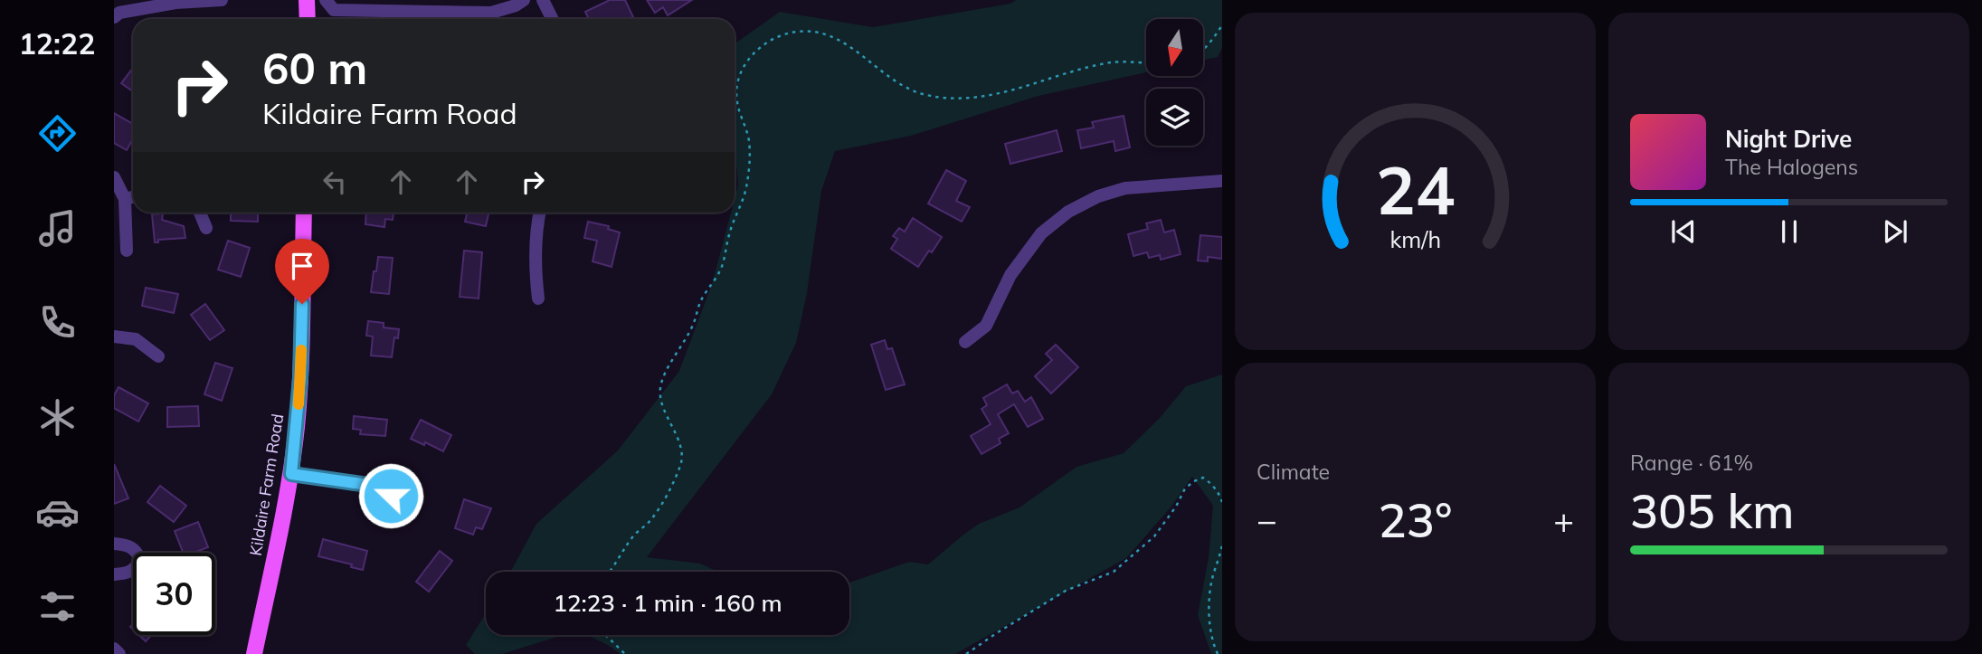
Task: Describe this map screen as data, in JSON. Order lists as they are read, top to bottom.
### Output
{
  "streets": {
    "main road": ["Kildaire Farm Road"]
  },
  "north": "bottom",
  "page": {
    "tabs": "12:22",
    "turn": ["60 m", "Kildaire Farm Road"],
    "song": ["Night Drive", "The Halogens"],
    "tile": [
      "Climate",
      ["Range · 61%", "305 km"]
    ],
    "heat": ["−", "23°", "+"],
    "limit": "30",
    "trip": "12:23 · 1 min · 160 m",
    "gauge": ["24", "km/h"]
  }
}
